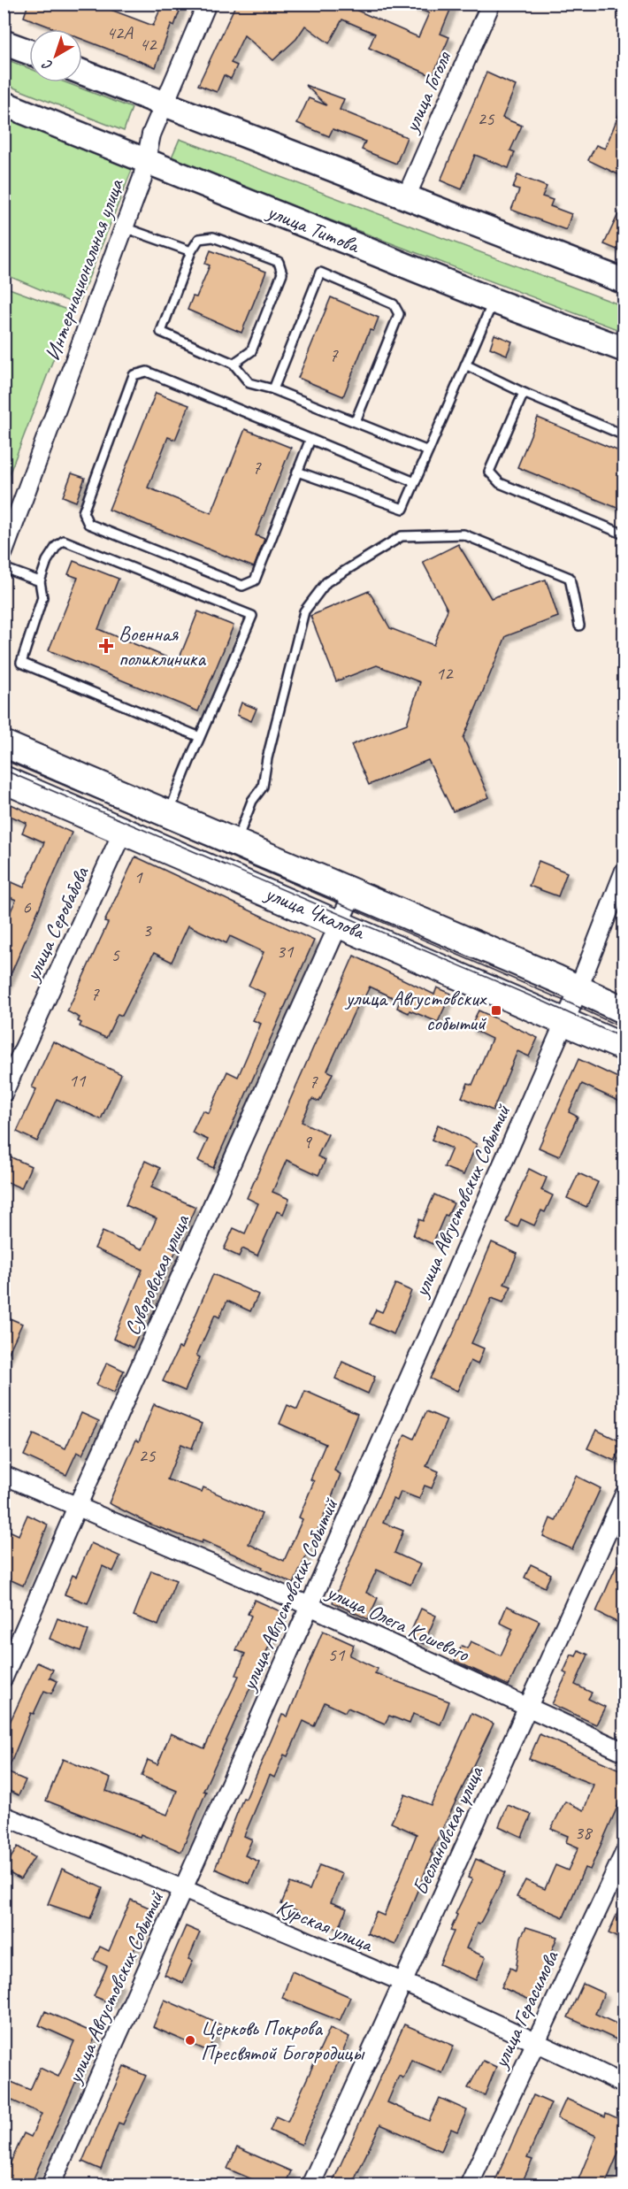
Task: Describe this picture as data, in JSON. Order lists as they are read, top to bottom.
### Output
{
  "streets": {
    "main road": ["улица Чкалова"],
    "street": [
      "улица Гоголя",
      "улица Титова",
      "Интернациональная улица",
      "улица Серобабова",
      "улица Августовских Событий",
      "Суворовская улица",
      "улица Олега Кошевого",
      "Беслановская улица",
      "Курская улица",
      "улица Герасимова"
    ]
  },
  "crossings": [
    ["улица Титова", "Интернациональная улица"],
    ["улица Чкалова", "улица Серобабова"],
    ["улица Чкалова", "улица Августовских Событий"],
    ["улица Чкалова", "Суворовская улица"],
    ["улица Августовских Событий", "улица Олега Кошевого"],
    ["улица Августовских Событий", "Курская улица"],
    ["Суворовская улица", "улица Олега Кошевого"],
    ["улица Олега Кошевого", "Беслановская улица"],
    ["Беслановская улица", "Курская улица"],
    ["Курская улица", "улица Герасимова"]
  ],
  "places": {
    "health": ["Военная поликлиника"],
    "transit": ["улица Августовских событий"],
    "other": ["Церковь Покрова Пресвятой Богородицы"]
  },
  "house_numbers": [
    "42А",
    "42",
    "25",
    "7",
    "7",
    "12",
    "1",
    "6",
    "3",
    "31",
    "5",
    "7",
    "11",
    "7",
    "9",
    "25",
    "51",
    "38"
  ],
  "north": "bottom left"
}
